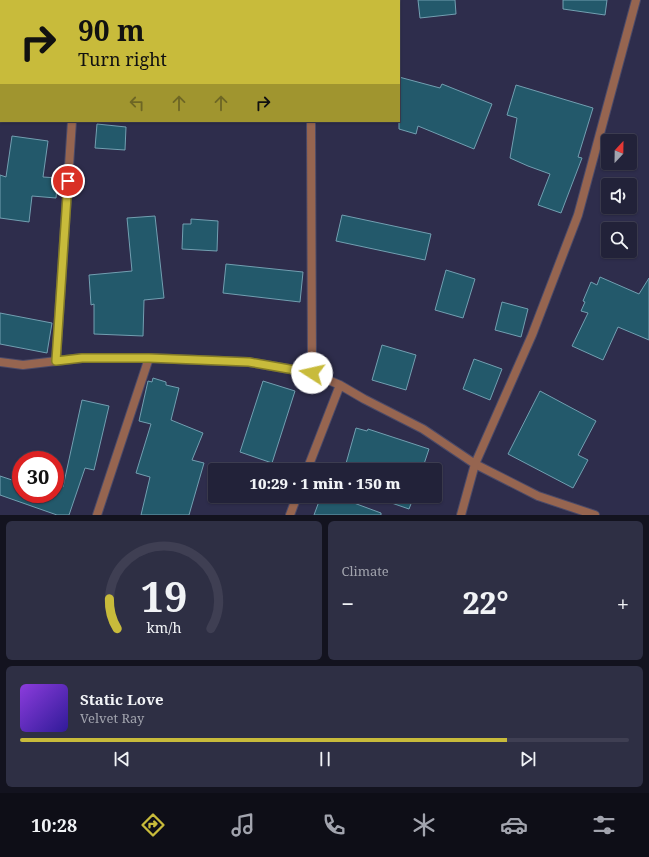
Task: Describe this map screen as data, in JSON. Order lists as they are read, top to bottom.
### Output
{
  "north": "top",
  "page": {
    "turn": ["90 m", "Turn right"],
    "limit": "30",
    "trip": "10:29 · 1 min · 150 m",
    "tile": "Climate",
    "heat": ["−", "22°", "+"],
    "song": ["Static Love", "Velvet Ray"],
    "tabs": "10:28",
    "gauge": ["19", "km/h"]
  }
}
